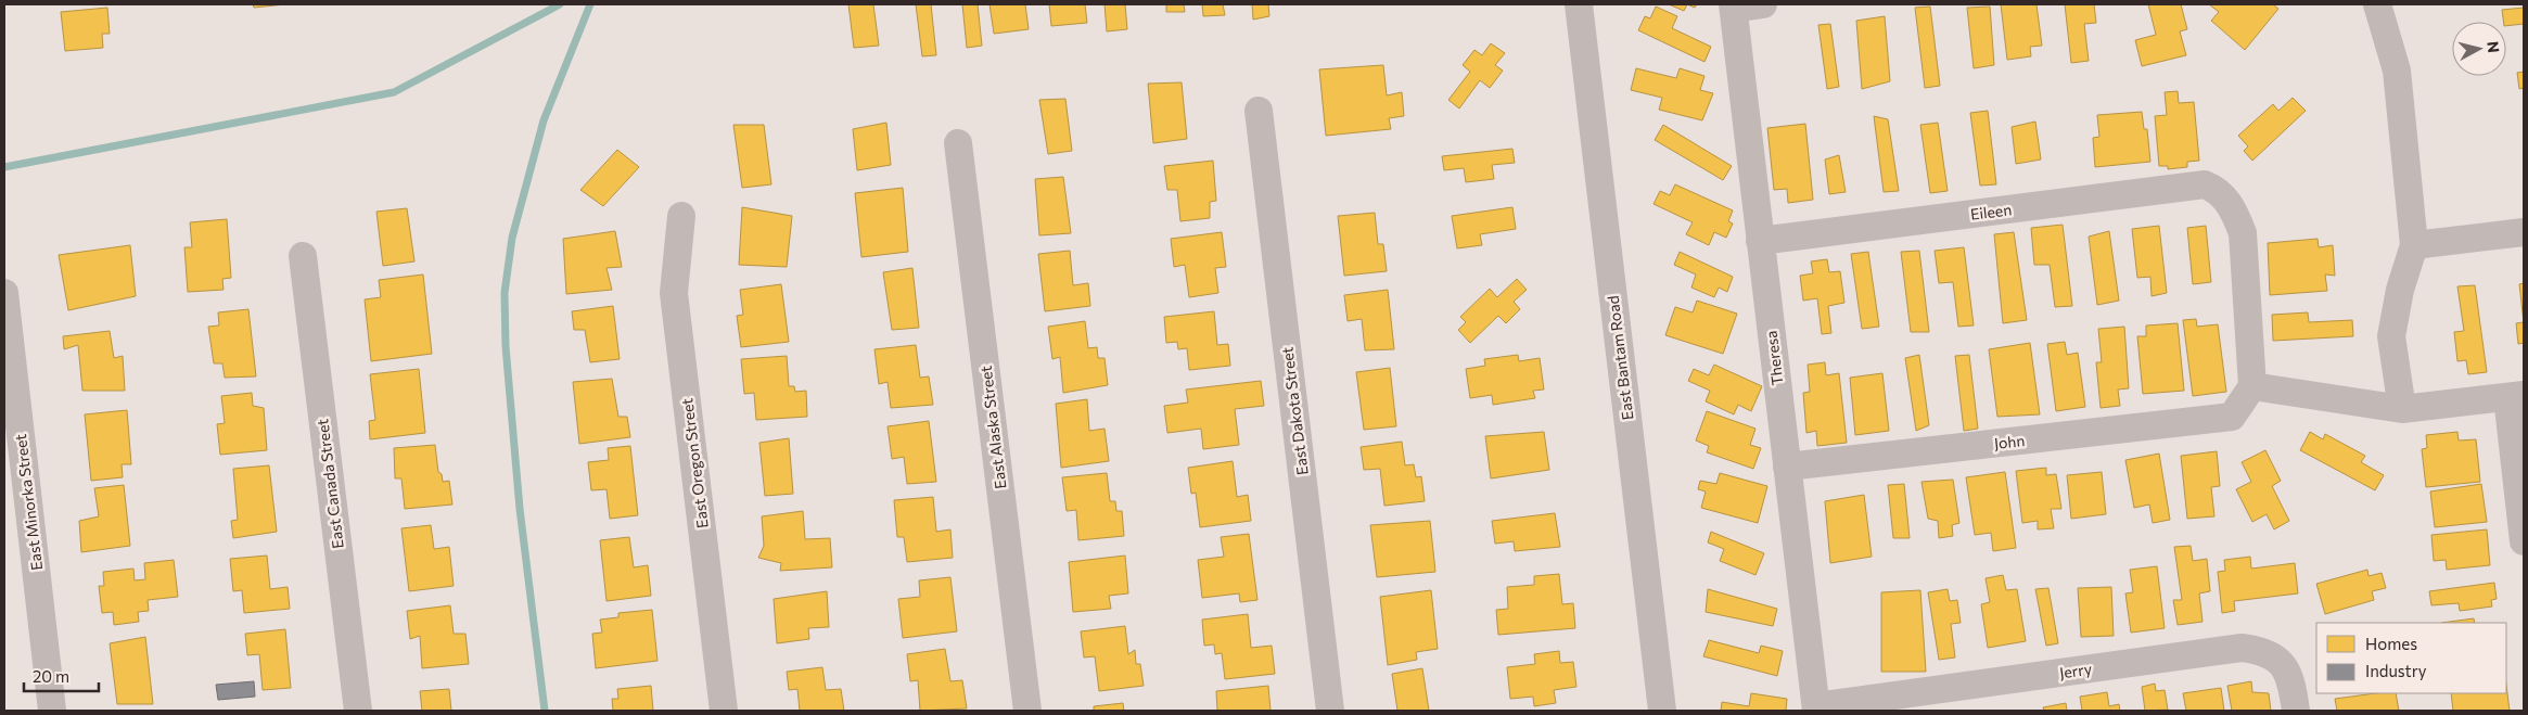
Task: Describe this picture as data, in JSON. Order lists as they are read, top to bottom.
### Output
{
  "streets": {
    "street": [
      "Eileen",
      "East Bantam Road",
      "Theresa",
      "East Dakota Street",
      "East Alaska Street",
      "John",
      "East Oregon Street",
      "East Canada Street",
      "East Minorka Street",
      "Jerry"
    ]
  },
  "crossings": [
    ["Eileen", "Theresa"],
    ["Eileen", "John"],
    ["Theresa", "John"],
    ["Theresa", "Jerry"]
  ],
  "legend": ["Homes", "Industry"],
  "scale_bar": "20 m",
  "north": "right"
}
